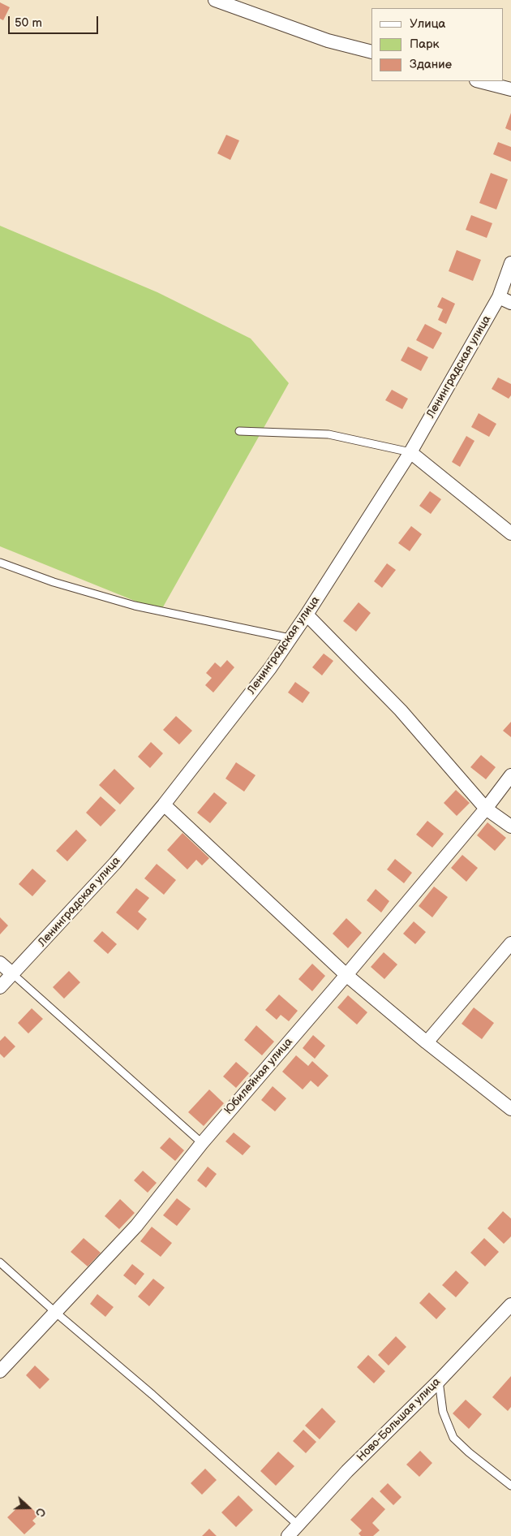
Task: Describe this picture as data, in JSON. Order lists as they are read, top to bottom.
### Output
{
  "streets": {
    "street": ["Ленинградская улица", "Юбилейная улица", "Ново-Большая улица"]
  },
  "legend": ["Улица", "Парк", "Здание"],
  "scale_bar": "50 m",
  "north": "right"
}
